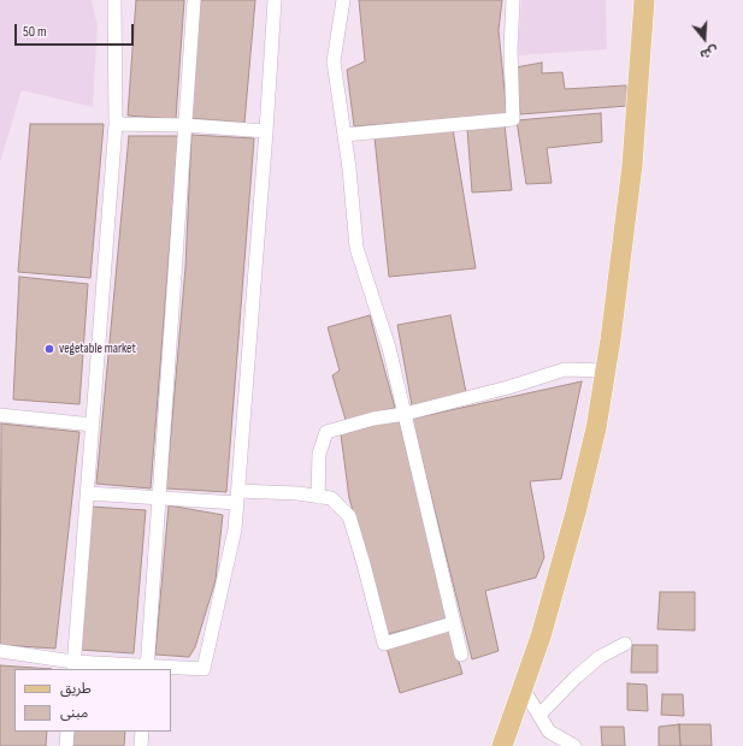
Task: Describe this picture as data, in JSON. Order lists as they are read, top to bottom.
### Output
{
  "places": ["vegetable market"],
  "legend": ["طريق", "مبنى"],
  "scale_bar": "50 m",
  "north": "bottom"
}
